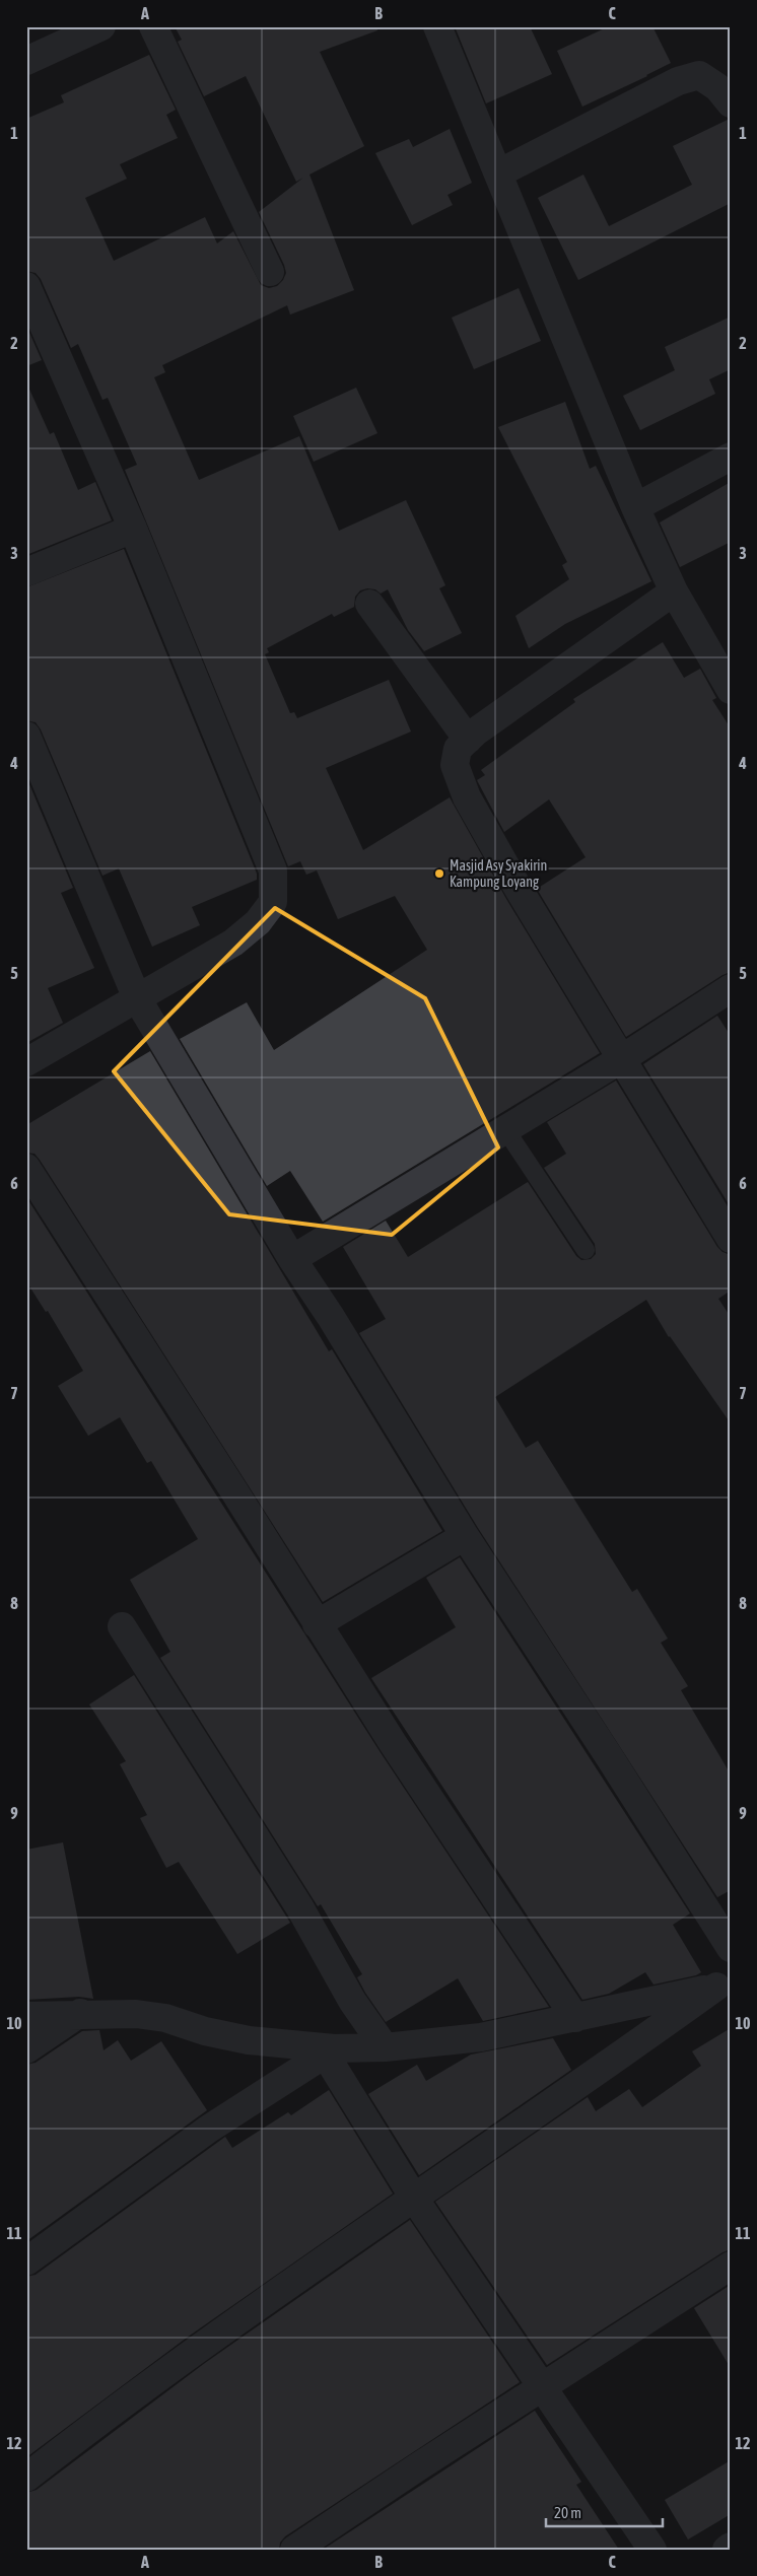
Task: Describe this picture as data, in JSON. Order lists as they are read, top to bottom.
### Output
{
  "places": ["Masjid Asy Syakirin Kampung Loyang"],
  "scale_bar": "20 m",
  "grid": {
    "columns": ["A", "B", "C"],
    "rows": [
      "1",
      "2",
      "3",
      "4",
      "5",
      "6",
      "7",
      "8",
      "9",
      "10",
      "11",
      "12"
    ]
  }
}
